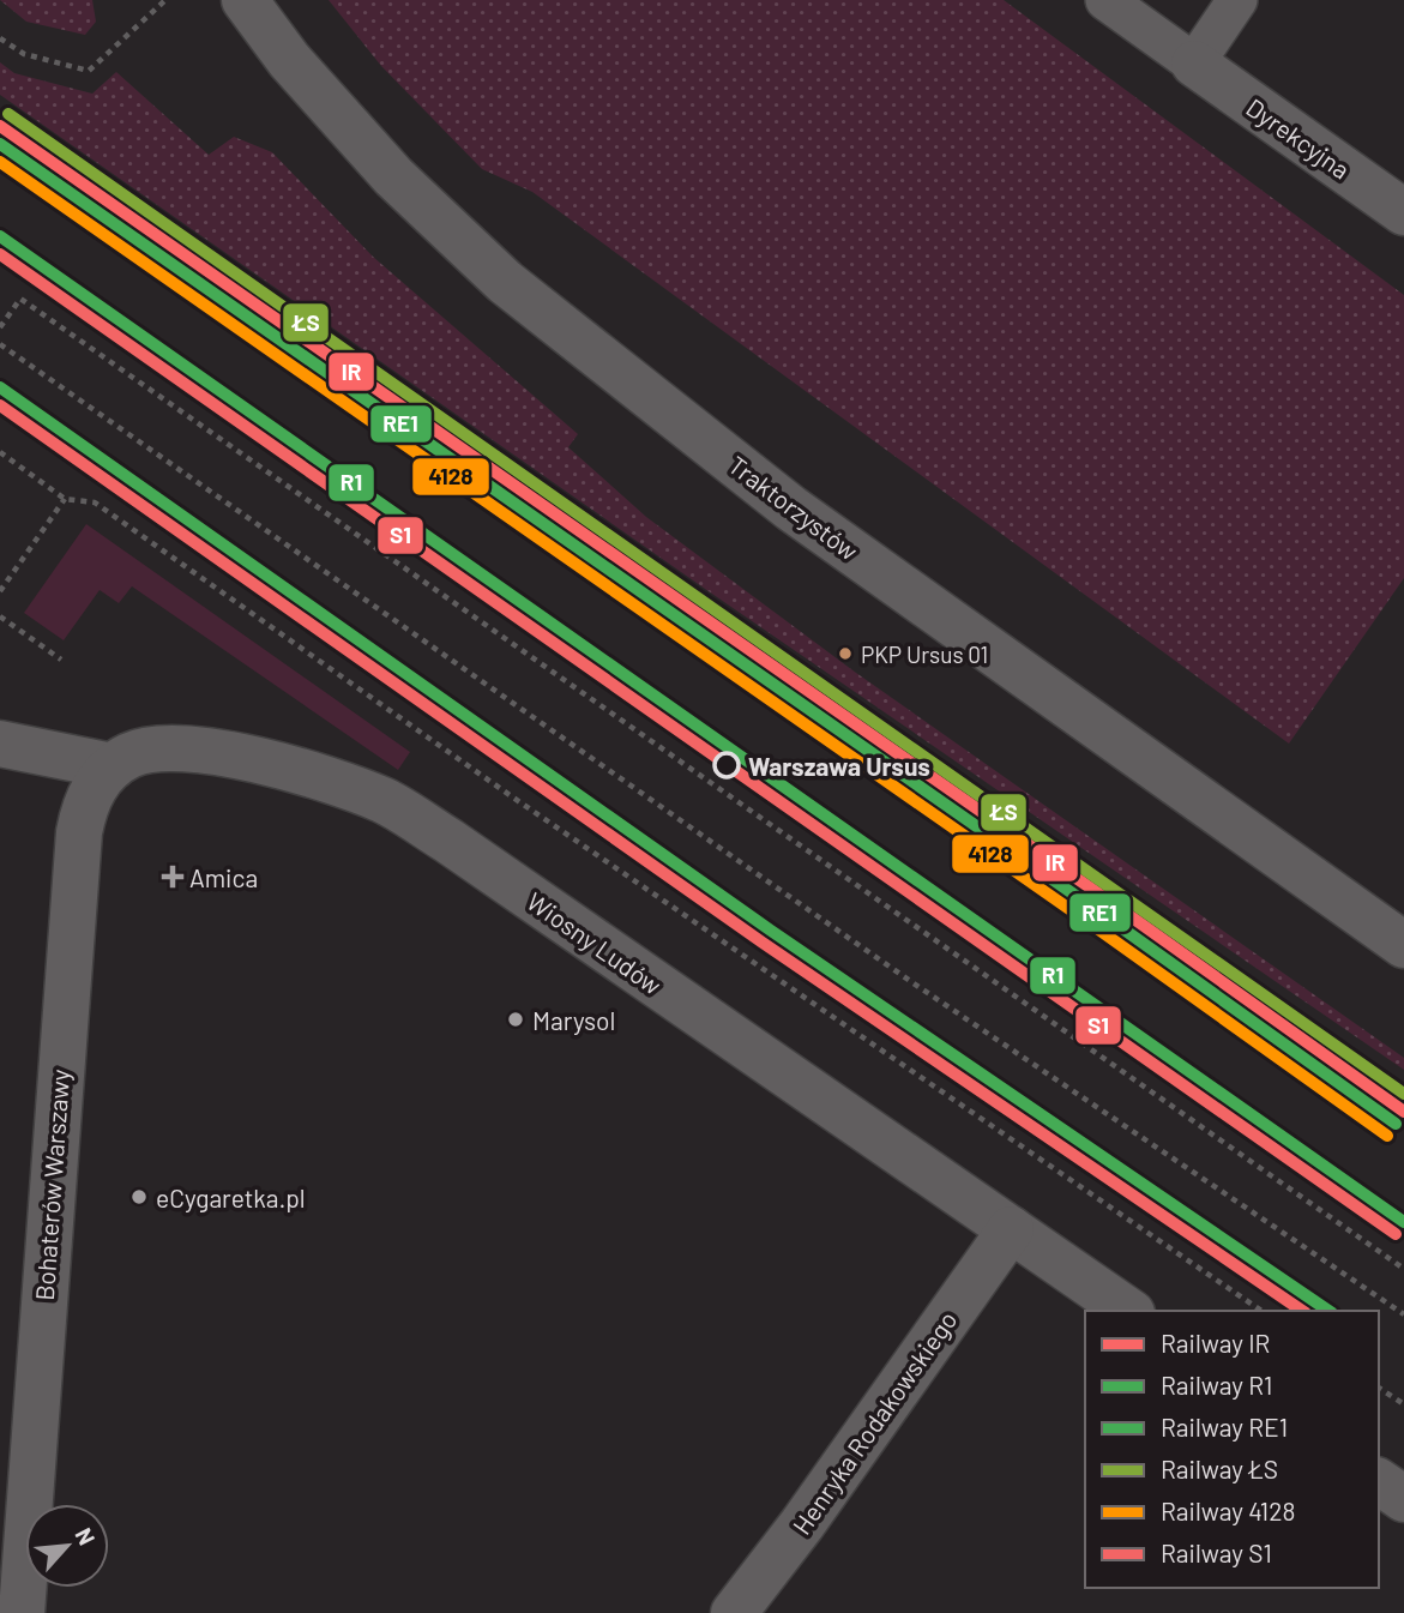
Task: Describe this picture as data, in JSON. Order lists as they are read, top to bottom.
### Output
{
  "streets": {
    "street": [
      "Dyrekcyjna",
      "Traktorzystów",
      "Wiosny Ludów",
      "Bohaterów Warszawy",
      "Henryka Rodakowskiego"
    ]
  },
  "crossings": [
    ["Wiosny Ludów", "Bohaterów Warszawy"],
    ["Wiosny Ludów", "Henryka Rodakowskiego"]
  ],
  "places": {
    "other": [
      "PKP Ursus 01",
      "Warszawa Ursus",
      "Marysol",
      "eCygaretka.pl"
    ],
    "health": ["Amica"]
  },
  "lines": [
    "rail line ŁS",
    "rail line IR",
    "rail line RE1",
    "rail line 4128",
    "rail line R1",
    "rail line S1"
  ],
  "legend": [
    "Railway IR",
    "Railway R1",
    "Railway RE1",
    "Railway ŁS",
    "Railway 4128",
    "Railway S1"
  ],
  "north": "top right"
}
